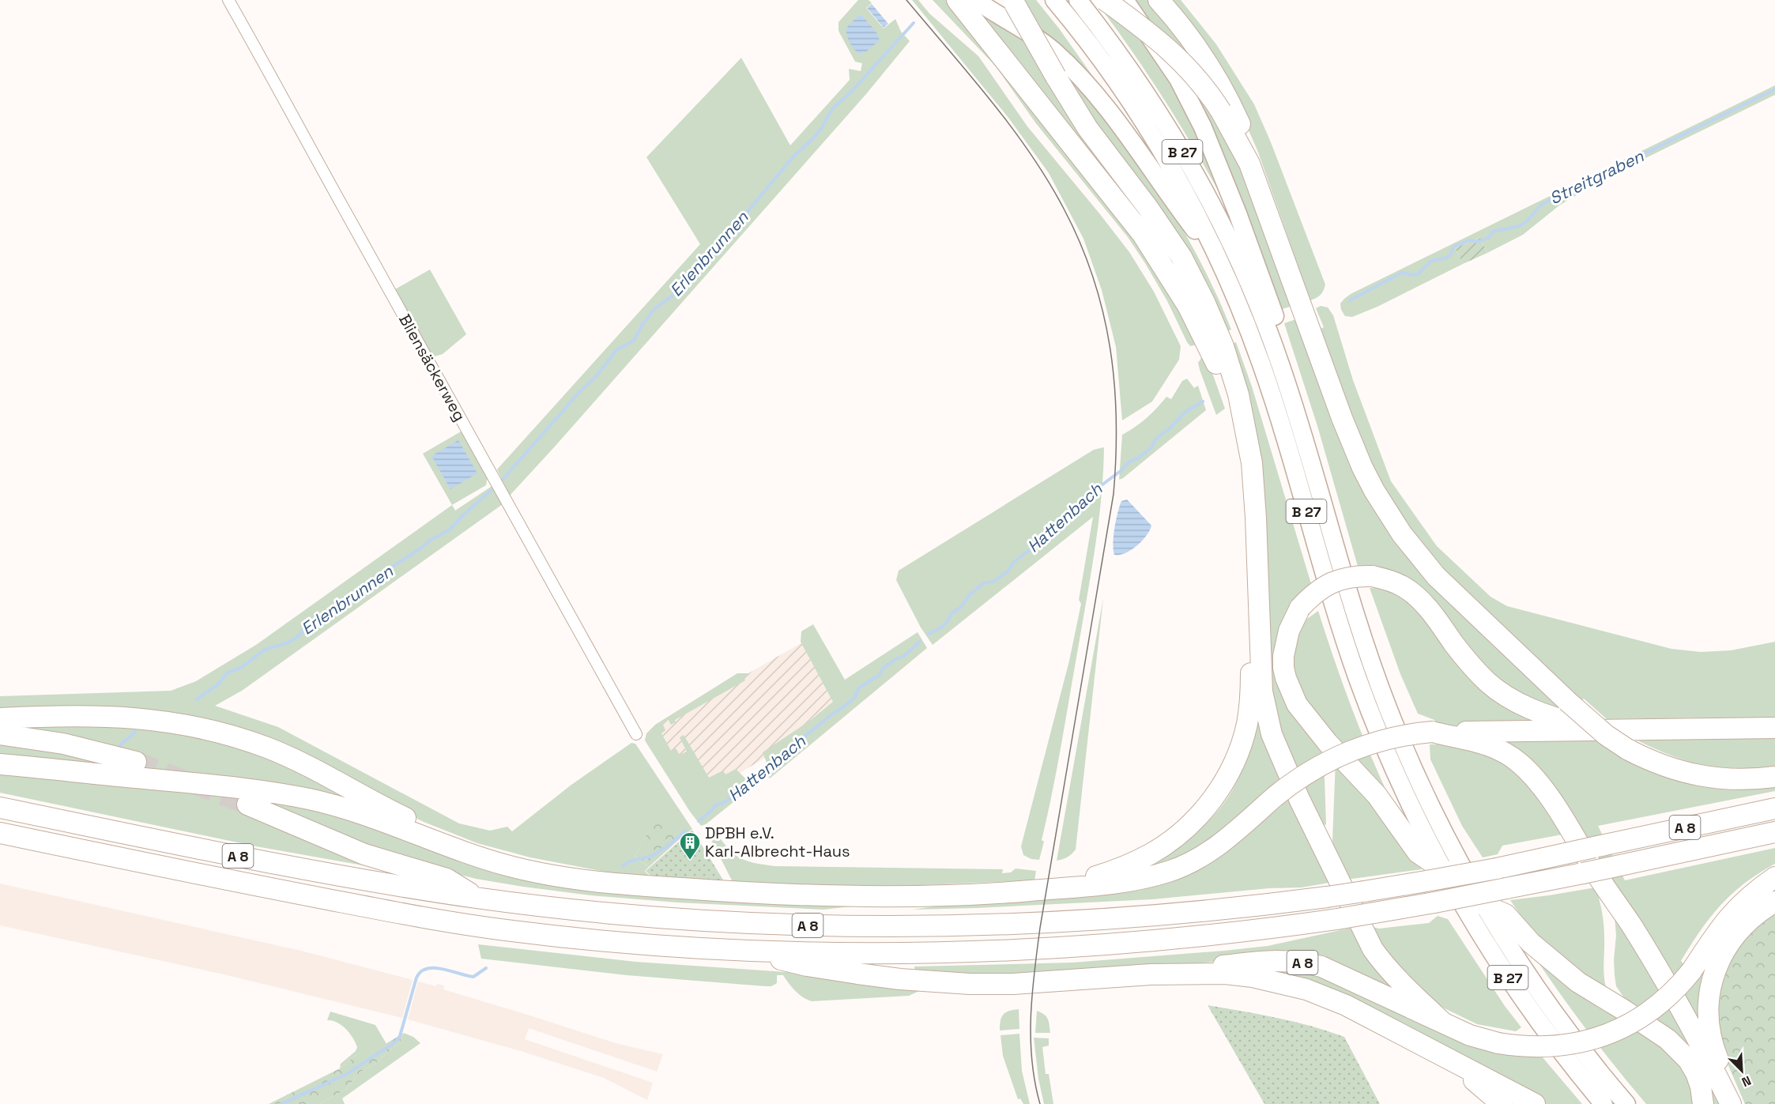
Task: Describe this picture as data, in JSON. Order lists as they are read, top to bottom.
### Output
{
  "streets": {
    "highway": ["B 27", "A 8"],
    "street": ["Bliensäckerweg"]
  },
  "water": ["Streitgraben", "Erlenbrunnen", "Hattenbach"],
  "places": {
    "building": ["DPBH e.V. Karl-Albrecht-Haus"]
  },
  "north": "bottom right"
}
